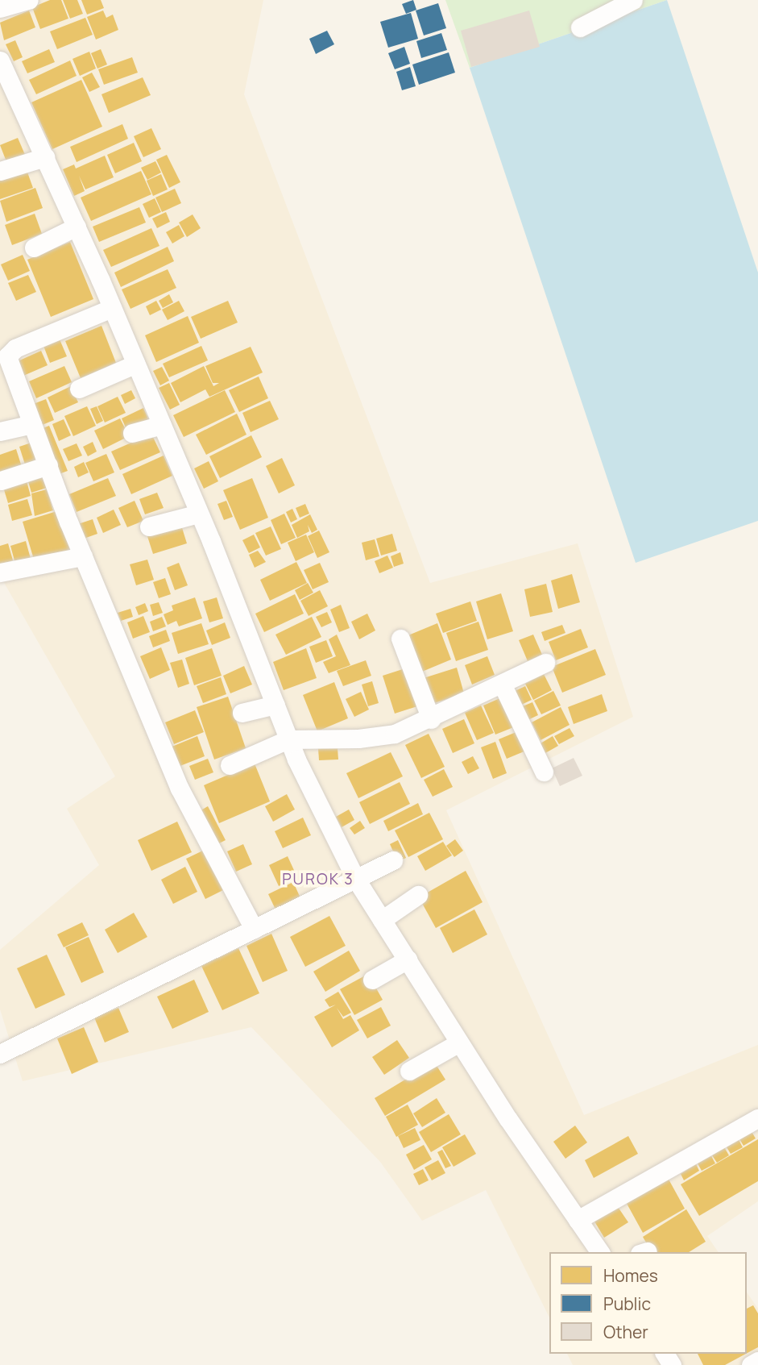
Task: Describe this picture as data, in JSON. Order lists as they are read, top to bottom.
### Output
{
  "districts": ["PUROK 3"],
  "legend": ["Homes", "Public", "Other"]
}
